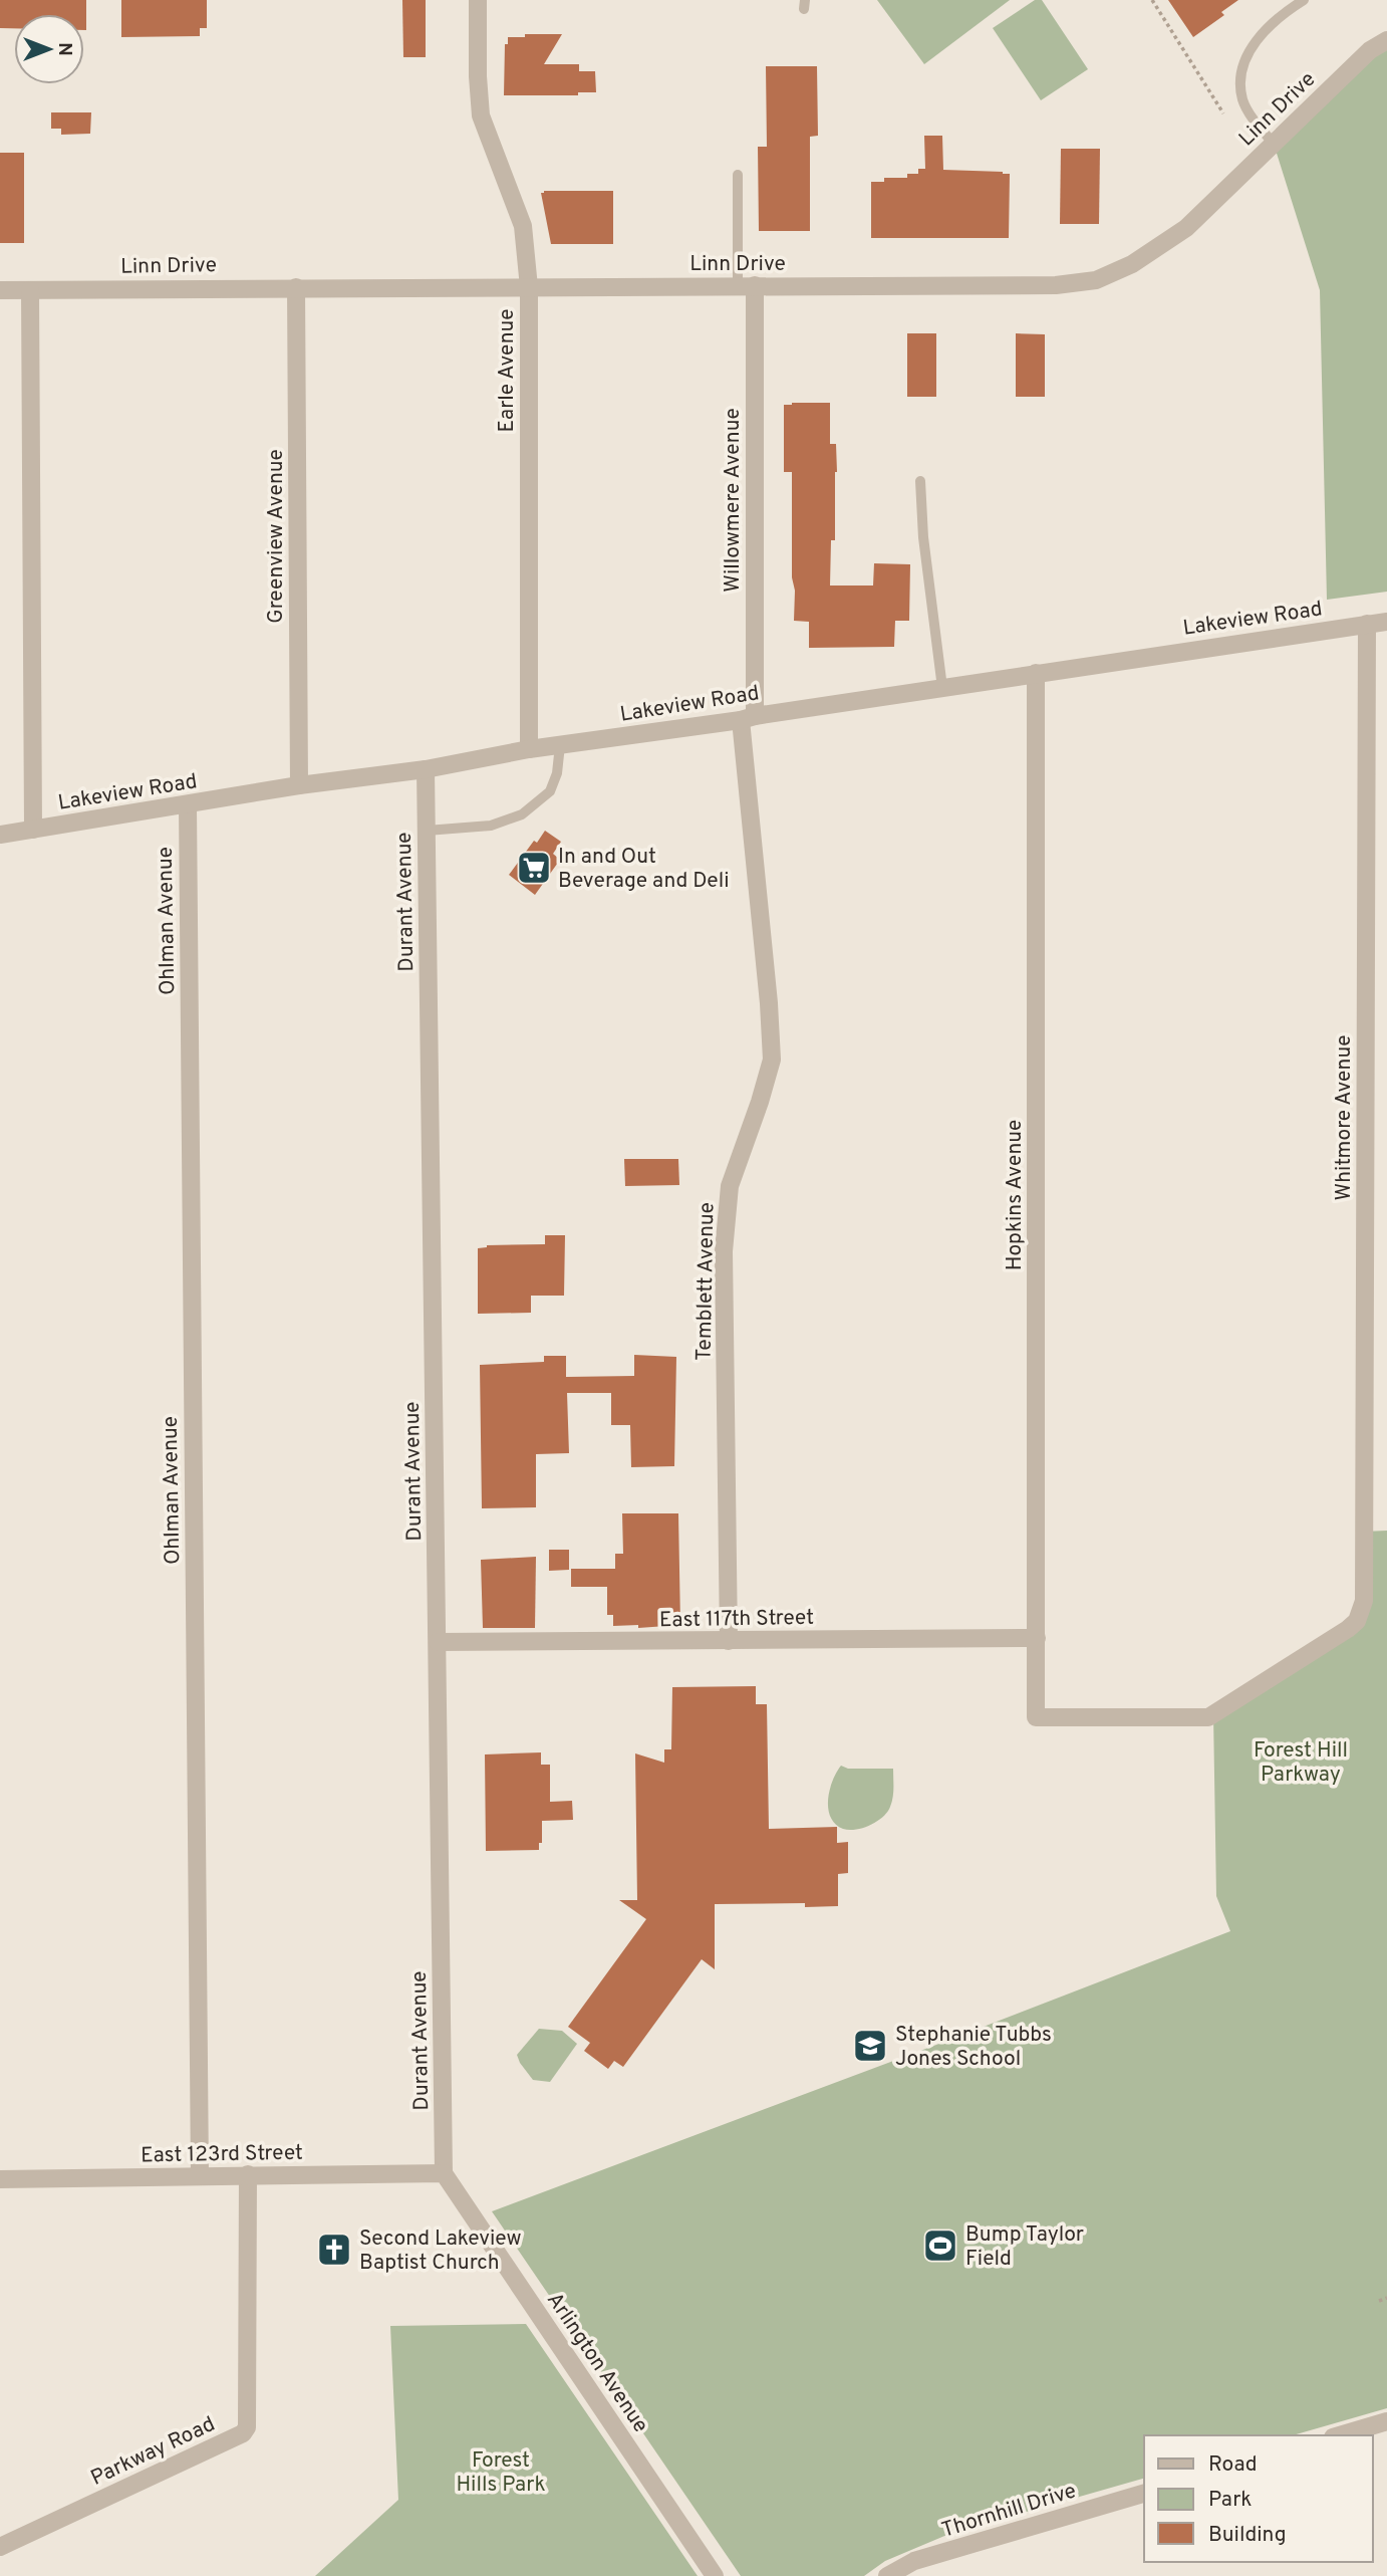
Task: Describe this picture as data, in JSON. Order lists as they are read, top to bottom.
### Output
{
  "streets": {
    "street": [
      "Linn Drive",
      "Earle Avenue",
      "Willowmere Avenue",
      "Greenview Avenue",
      "Lakeview Road",
      "Durant Avenue",
      "Ohlman Avenue",
      "Whitmore Avenue",
      "Hopkins Avenue",
      "Temblett Avenue",
      "East 117th Street",
      "East 123rd Street",
      "Arlington Avenue",
      "Parkway Road",
      "Thornhill Drive"
    ]
  },
  "crossings": [
    ["Linn Drive", "Earle Avenue"],
    ["Linn Drive", "Willowmere Avenue"],
    ["Linn Drive", "Greenview Avenue"],
    ["Earle Avenue", "Lakeview Road"],
    ["Willowmere Avenue", "Lakeview Road"],
    ["Willowmere Avenue", "Temblett Avenue"],
    ["Greenview Avenue", "Lakeview Road"],
    ["Lakeview Road", "Durant Avenue"],
    ["Lakeview Road", "Ohlman Avenue"],
    ["Lakeview Road", "Whitmore Avenue"],
    ["Lakeview Road", "Hopkins Avenue"],
    ["Lakeview Road", "Temblett Avenue"],
    ["Durant Avenue", "East 117th Street"],
    ["Durant Avenue", "East 123rd Street"],
    ["Durant Avenue", "Arlington Avenue"],
    ["Ohlman Avenue", "East 123rd Street"],
    ["Whitmore Avenue", "Hopkins Avenue"],
    ["Hopkins Avenue", "East 117th Street"],
    ["Temblett Avenue", "East 117th Street"],
    ["East 123rd Street", "Arlington Avenue"],
    ["East 123rd Street", "Parkway Road"]
  ],
  "parks": ["Forest Hill Parkway", "Forest Hills Park"],
  "places": {
    "supermarket": ["In and Out Beverage and Deli"],
    "school or university": ["Stephanie Tubbs Jones School"],
    "sports": ["Bump Taylor Field"],
    "church": ["Second Lakeview Baptist Church"]
  },
  "legend": ["Road", "Park", "Building"],
  "north": "right"
}
